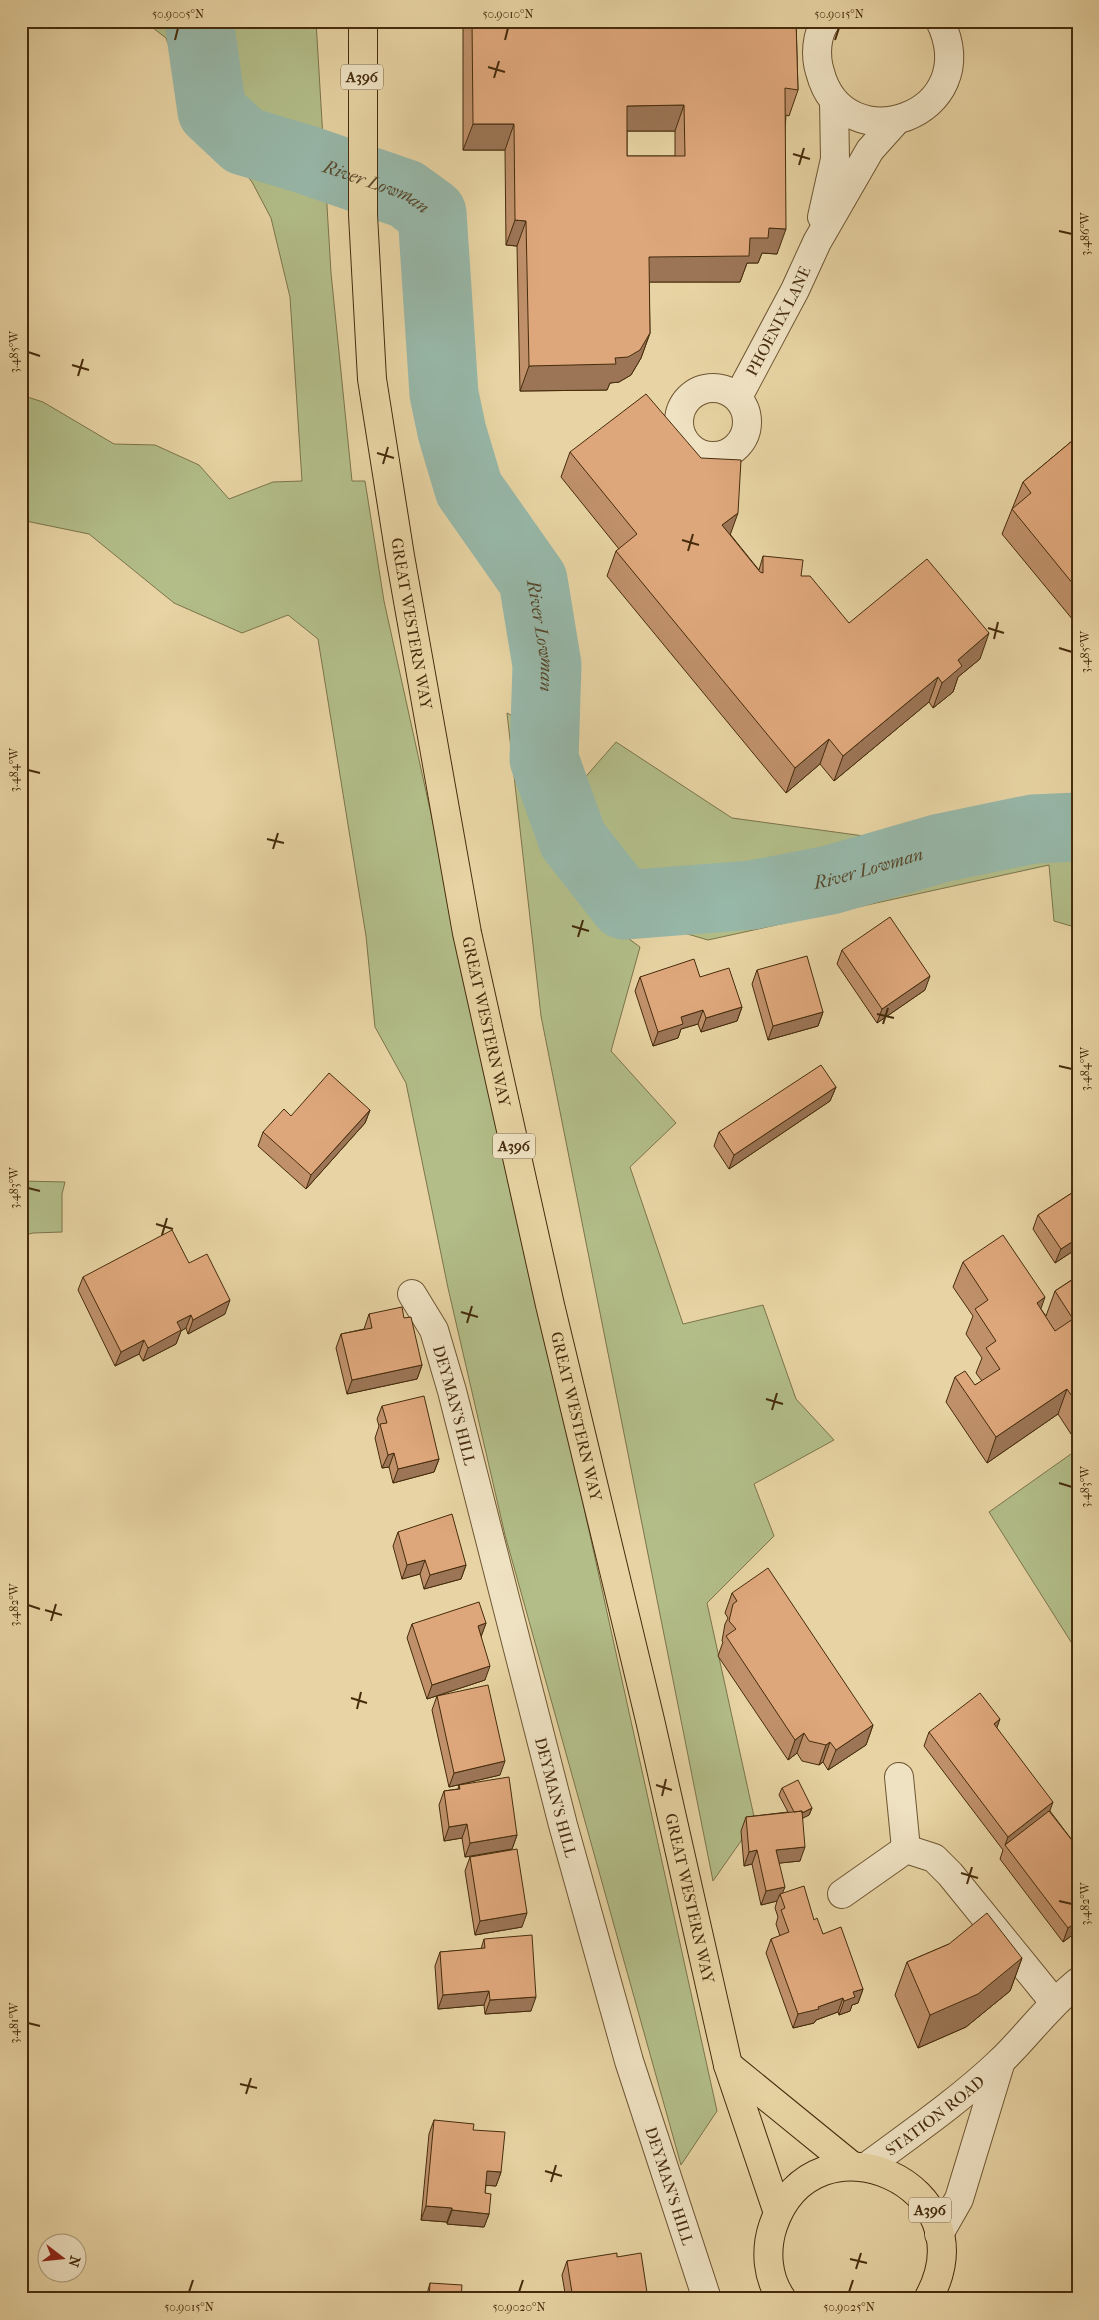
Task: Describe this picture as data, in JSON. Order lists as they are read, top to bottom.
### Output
{
  "streets": {
    "main road": ["A396", "GREAT WESTERN WAY"],
    "street": ["PHOENIX LANE", "DEYMAN'S HILL", "STATION ROAD"]
  },
  "crossings": [
    ["A396", "GREAT WESTERN WAY"],
    ["A396", "STATION ROAD"]
  ],
  "water": ["River Lowman"],
  "north": "right",
  "coordinates": [
    "50.9005°N",
    "50.9010°N",
    "50.9015°N",
    "3.486°W",
    "3.485°W",
    "3.484°W",
    "3.483°W",
    "3.482°W",
    "3.481°W",
    "50.9020°N",
    "50.9025°N"
  ]
}
